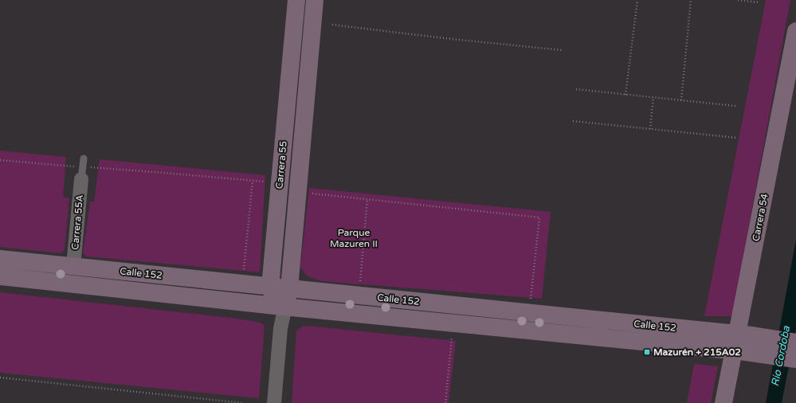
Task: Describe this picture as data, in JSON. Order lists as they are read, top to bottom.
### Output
{
  "streets": {
    "street": [
      "Carrera 55",
      "Carrera 54",
      "Carrera 55A",
      "Calle 152"
    ]
  },
  "crossings": [
    ["Carrera 55", "Calle 152"],
    ["Carrera 54", "Calle 152"],
    ["Carrera 55A", "Calle 152"]
  ],
  "water": ["Rio Cordoba"],
  "parks": ["Parque Mazuren II"],
  "places": {
    "transit": ["Mazurén + 215A02"]
  }
}
